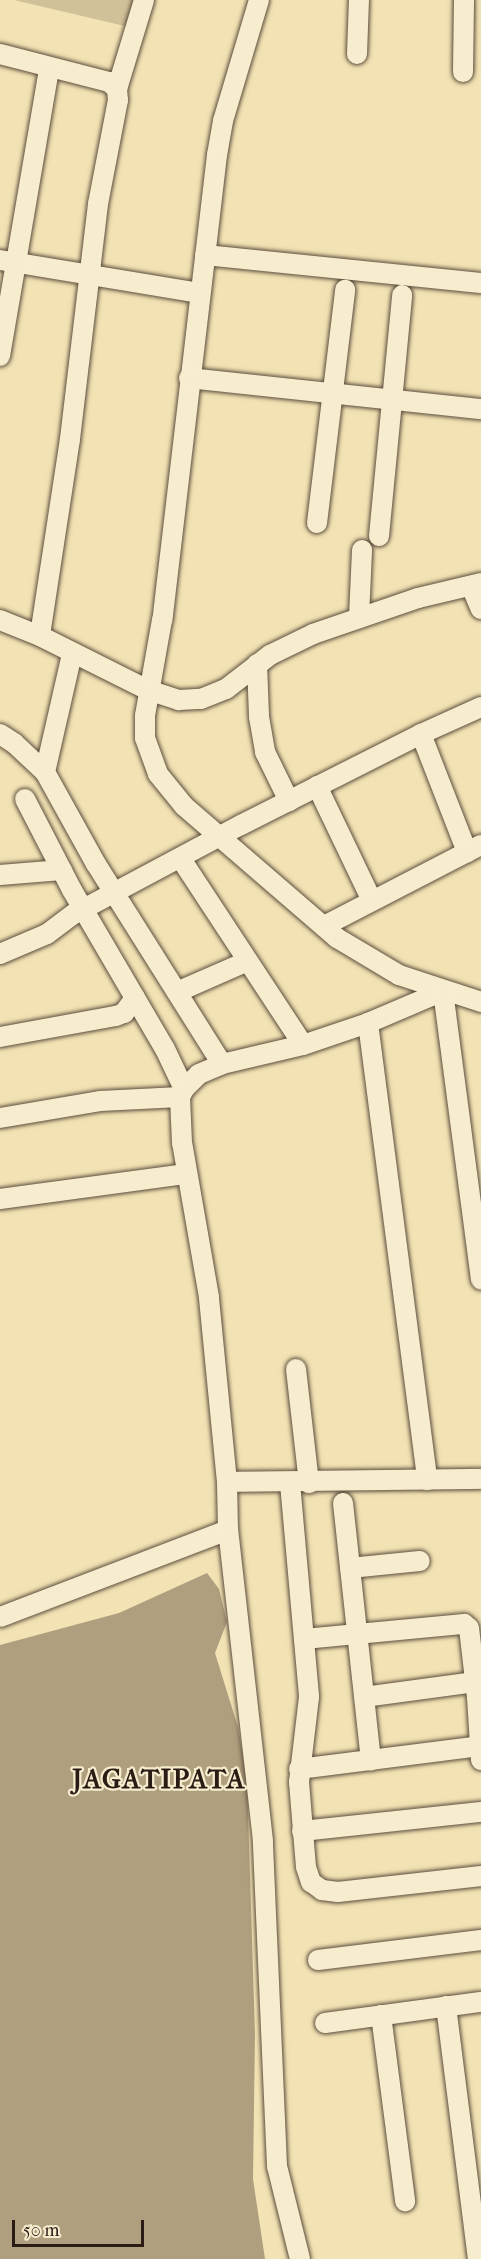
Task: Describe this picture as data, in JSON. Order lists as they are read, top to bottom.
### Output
{
  "districts": ["JAGATIPATA"],
  "scale_bar": "50 m"
}
